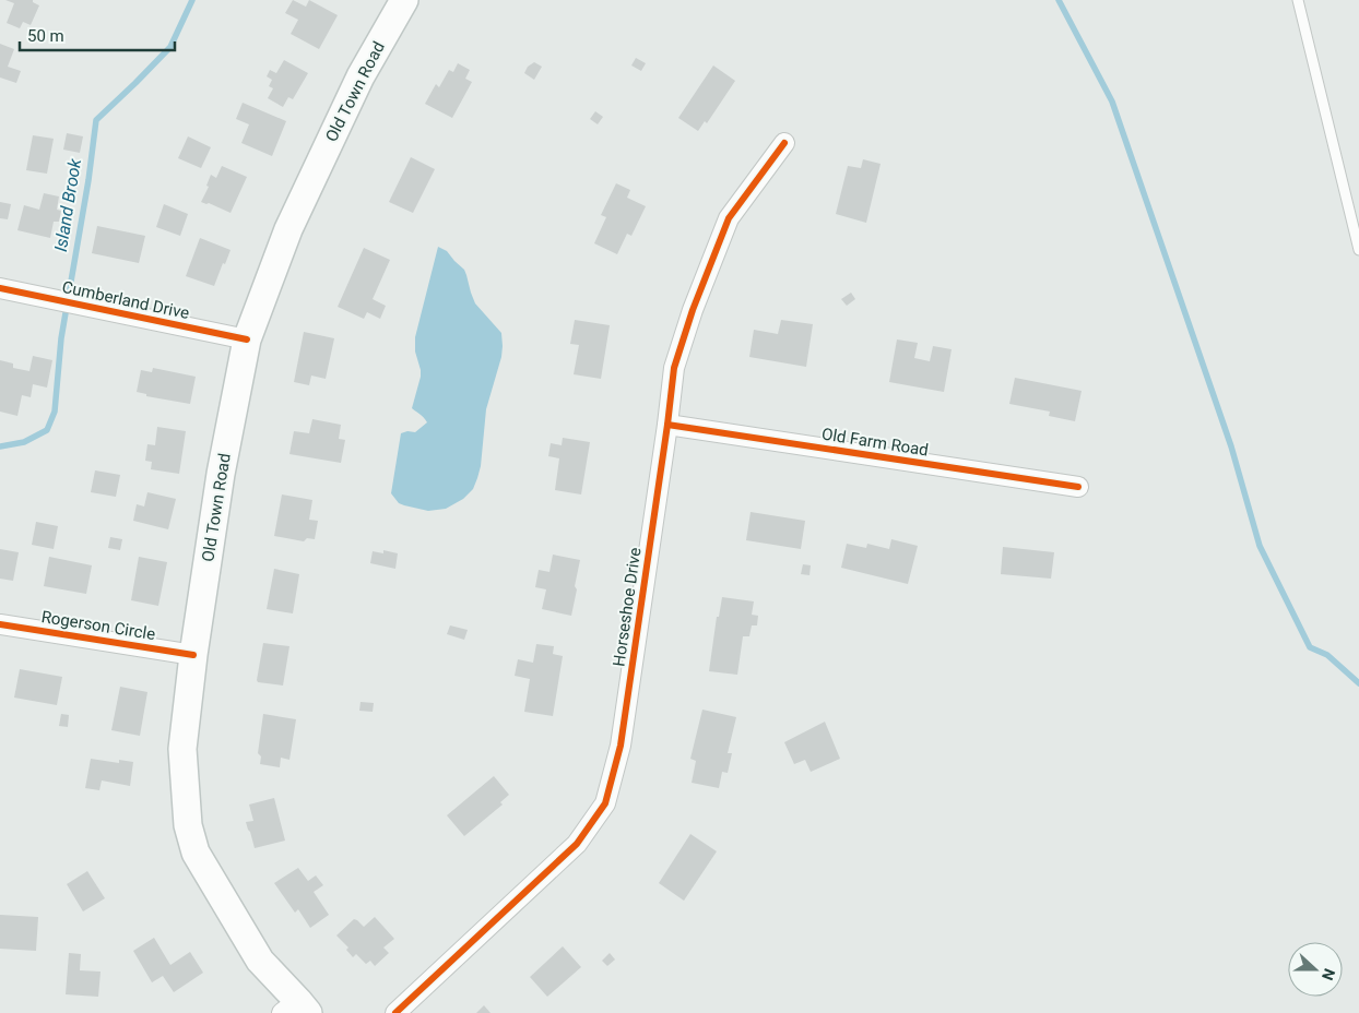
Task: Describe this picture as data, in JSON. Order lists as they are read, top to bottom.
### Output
{
  "streets": {
    "main road": ["Old Town Road"],
    "street": [
      "Cumberland Drive",
      "Old Farm Road",
      "Horseshoe Drive",
      "Rogerson Circle"
    ]
  },
  "crossings": [
    ["Old Town Road", "Cumberland Drive"],
    ["Old Town Road", "Rogerson Circle"],
    ["Old Farm Road", "Horseshoe Drive"]
  ],
  "water": ["Island Brook"],
  "scale_bar": "50 m",
  "north": "right"
}
